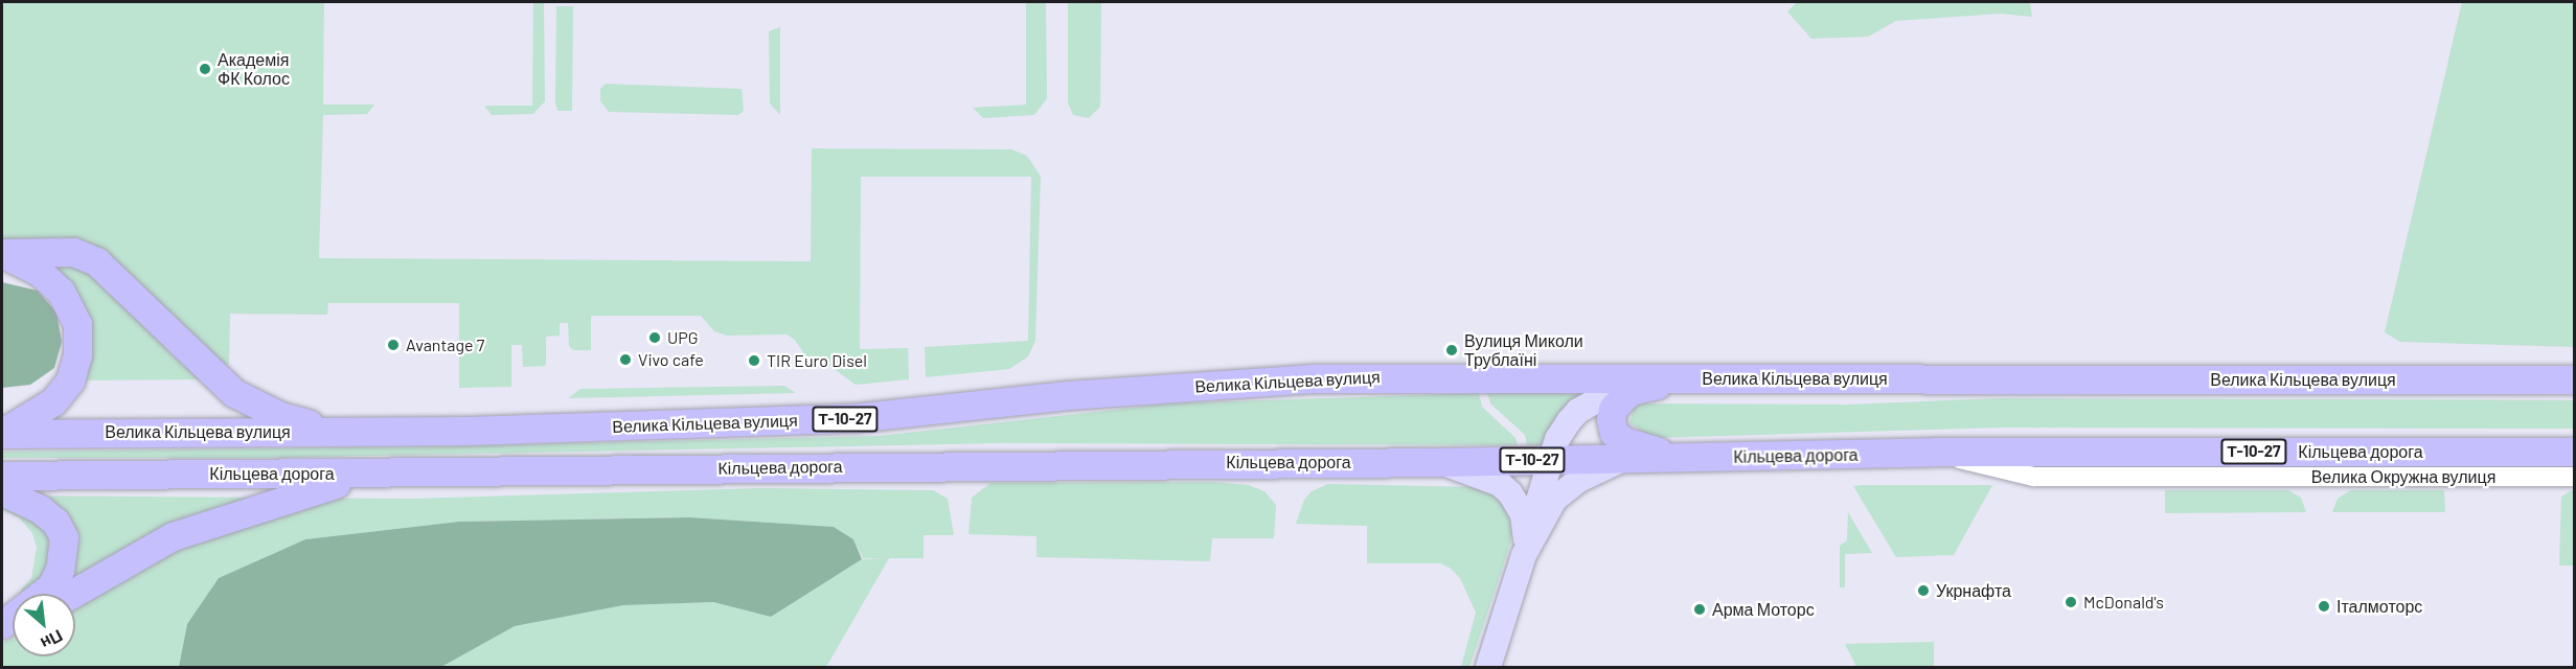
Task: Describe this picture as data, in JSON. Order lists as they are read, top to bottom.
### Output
{
  "streets": {
    "highway": ["Велика Кільцева вулиця", "Т-10-27", "Кільцева дорога"],
    "street": ["Велика Окружна вулиця"]
  },
  "crossings": [
    ["Кільцева дорога", "Велика Окружна вулиця"]
  ],
  "places": [
    "Академія ФК Колос",
    "UPG",
    "Avantage 7",
    "Вулиця Миколи Трублаїні",
    "Vivo cafe",
    "TIR Euro Disel",
    "Укрнафта",
    "McDonald's",
    "Італмоторс",
    "Арма Моторс"
  ],
  "north": "bottom right"
}
